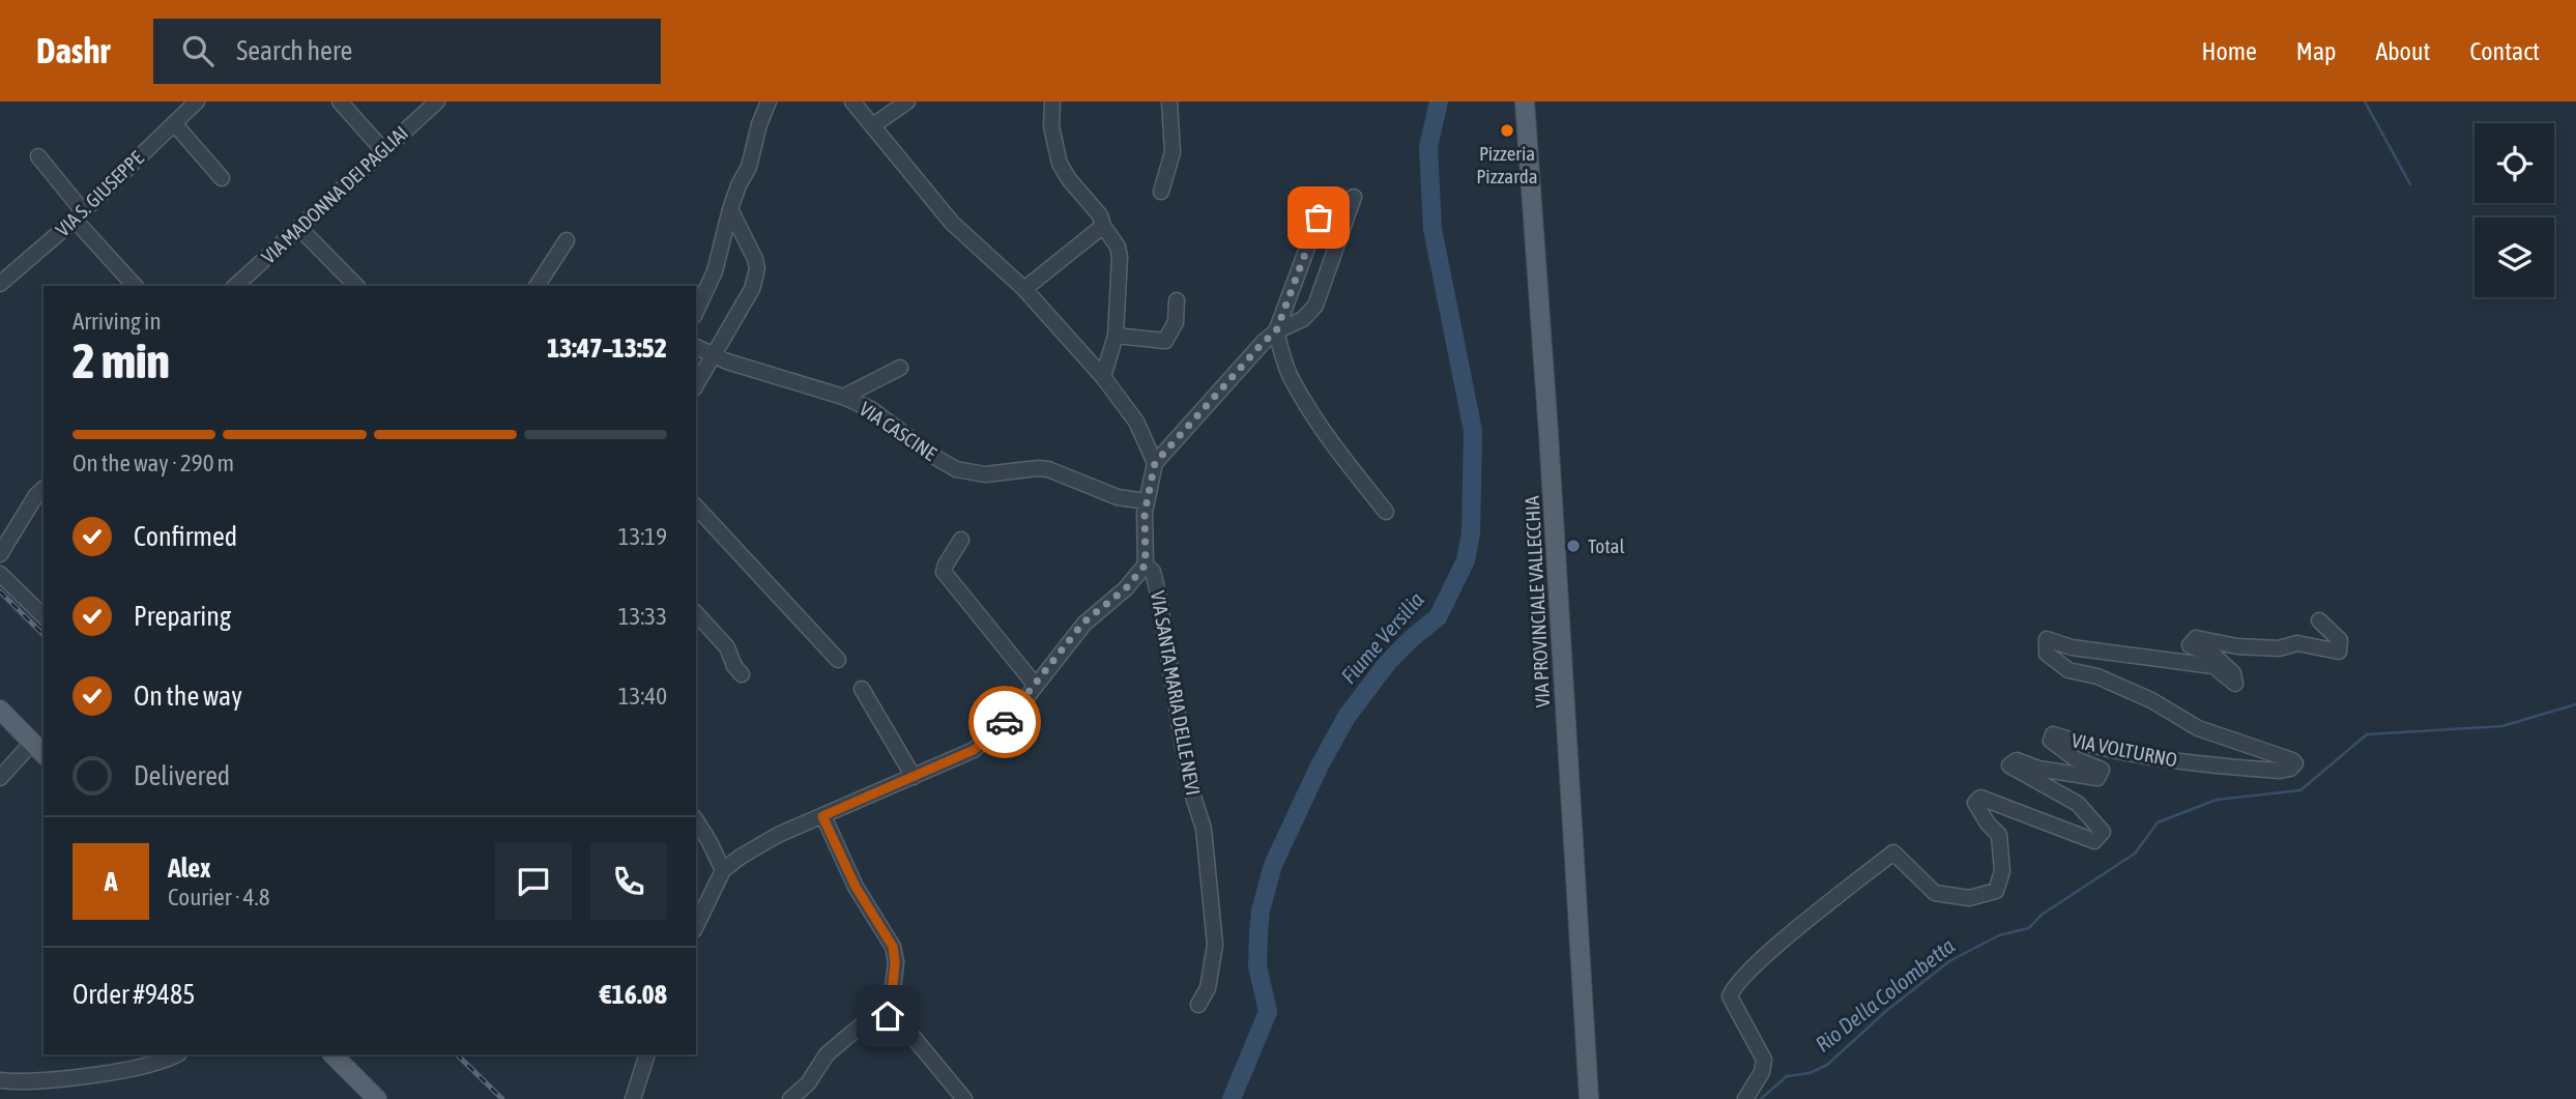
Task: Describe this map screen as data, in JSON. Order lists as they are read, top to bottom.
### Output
{
  "streets": {
    "main road": ["VIA PROVINCIALE VALLECCHIA"],
    "street": [
      "VIA S. GIUSEPPE",
      "VIA MADONNA DEI PAGLIAI",
      "VIA CASCINE",
      "VIA SANTA MARIA DELLE NEVI",
      "VIA VOLTURNO"
    ]
  },
  "crossings": [
    ["VIA CASCINE", "VIA SANTA MARIA DELLE NEVI"]
  ],
  "water": ["Fiume Versilia", "Rio Della Colombetta"],
  "places": ["Pizzeria Pizzarda", "Total"],
  "page": {
    "header": "Dashr",
    "search": "Search here",
    "nav": [
      "Home",
      "Map",
      "About",
      "Contact"
    ],
    "heading": ["2 min", "Arriving in", "13:47–13:52"],
    "panel": [
      "Alex",
      "Courier · 4.8",
      "Order #9485",
      "€16.08"
    ],
    "bar": "On the way · 290 m",
    "list": [
      ["Confirmed", "13:19"],
      ["Preparing", "13:33"],
      ["On the way", "13:40"],
      "Delivered"
    ],
    "round": "A"
  }
}
